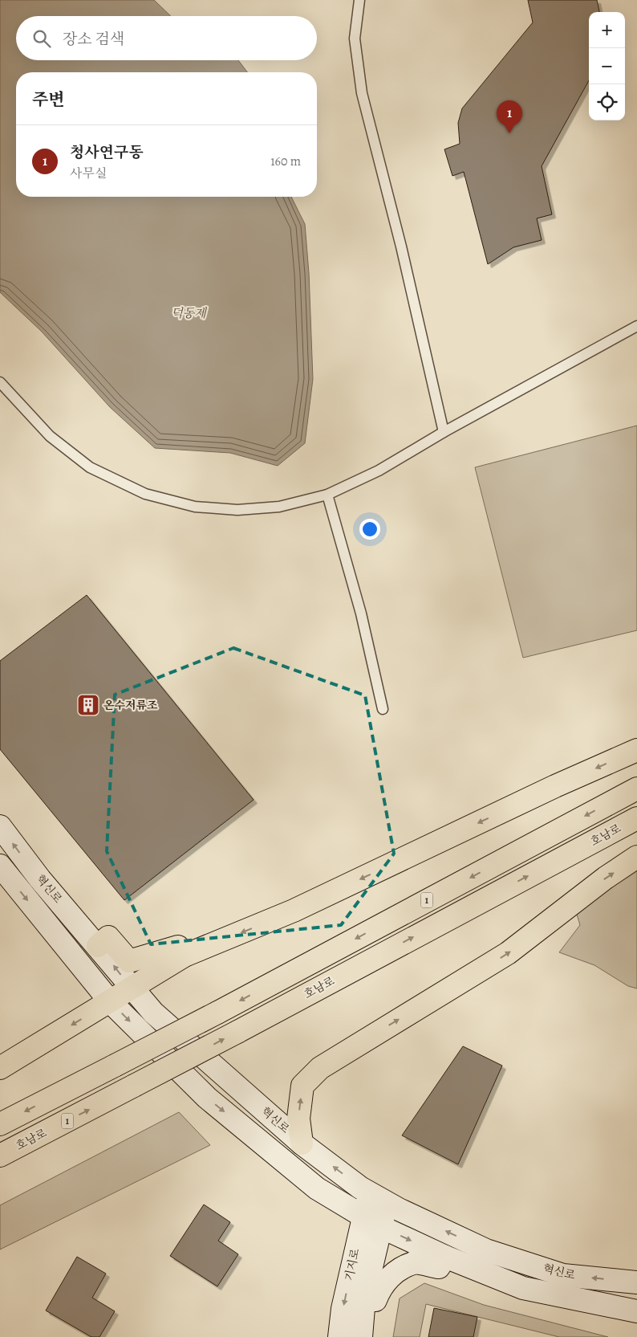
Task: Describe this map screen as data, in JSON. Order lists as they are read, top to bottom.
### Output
{
  "streets": {
    "highway": ["호남로", "1"],
    "main road": ["혁신로", "기지로"]
  },
  "crossings": [
    ["혁신로", "기지로"]
  ],
  "water": ["덕동제"],
  "places": {
    "building": ["온수저류조"]
  },
  "page": {
    "map_buttons": ["+", "−"],
    "search": "장소 검색",
    "heading": "주변",
    "pins": "1",
    "list": [
      {
        "mark": "1",
        "name": "청사연구동",
        "note": "사무실",
        "value": "160 m"
      }
    ]
  }
}
